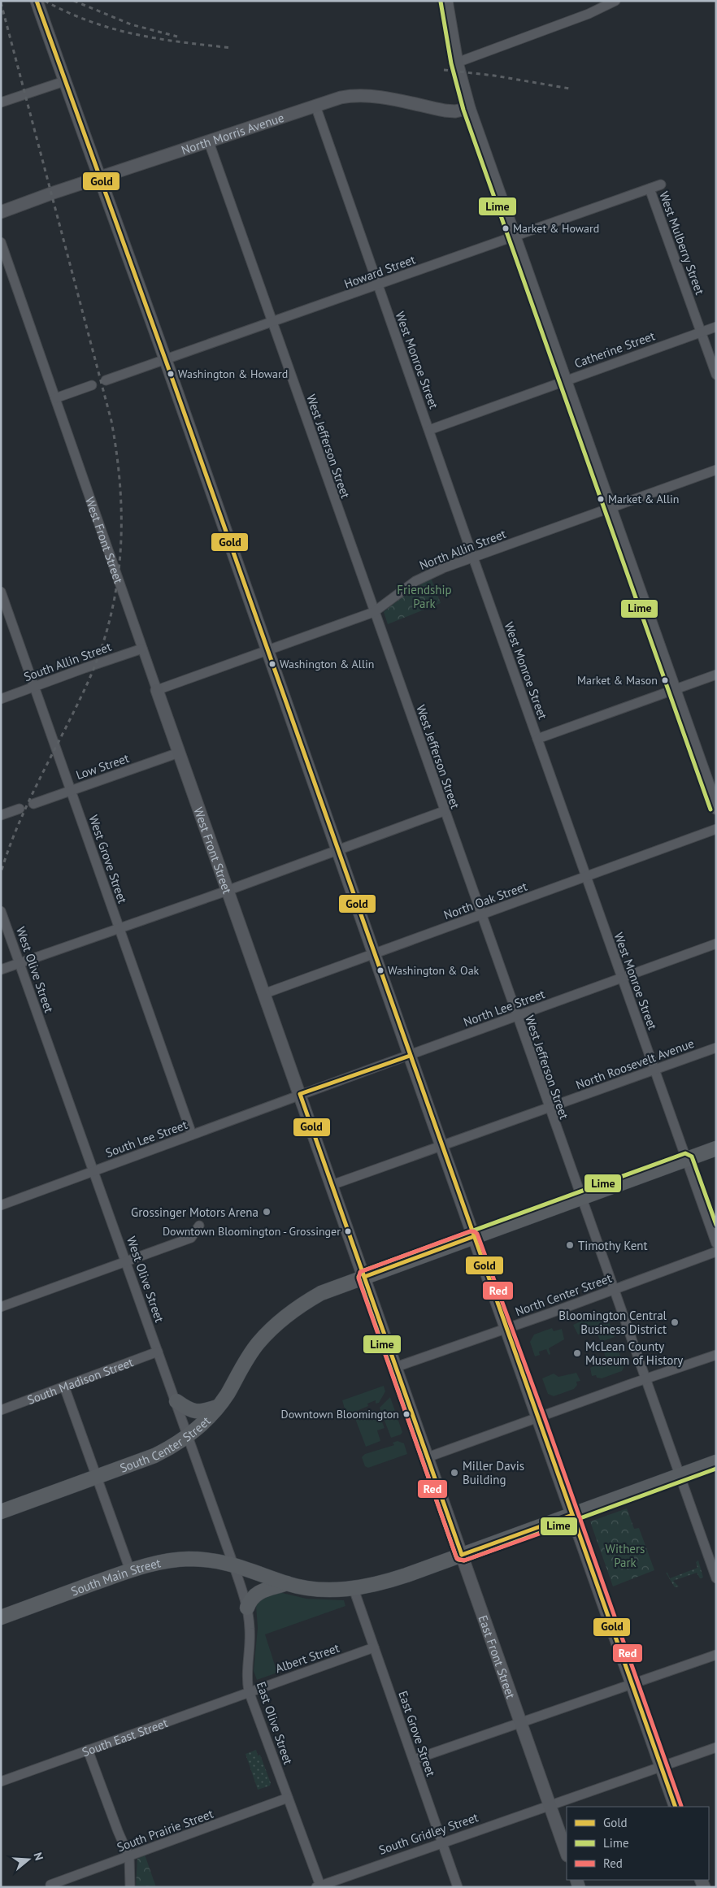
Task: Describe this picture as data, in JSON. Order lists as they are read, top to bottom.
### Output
{
  "streets": {
    "main road": ["South Center Street", "South Main Street"],
    "street": [
      "North Morris Avenue",
      "West Mulberry Street",
      "Howard Street",
      "Catherine Street",
      "West Monroe Street",
      "West Jefferson Street",
      "West Front Street",
      "North Allin Street",
      "South Allin Street",
      "Low Street",
      "West Grove Street",
      "North Oak Street",
      "West Olive Street",
      "North Lee Street",
      "North Roosevelt Avenue",
      "South Lee Street",
      "North Center Street",
      "South Madison Street",
      "East Front Street",
      "Albert Street",
      "East Olive Street",
      "East Grove Street",
      "South East Street",
      "South Prairie Street",
      "South Gridley Street"
    ]
  },
  "crossings": [
    ["North Morris Avenue", "West Monroe Street"],
    ["North Morris Avenue", "West Jefferson Street"],
    ["West Mulberry Street", "Howard Street"],
    ["West Mulberry Street", "Catherine Street"],
    ["Howard Street", "West Monroe Street"],
    ["Howard Street", "West Jefferson Street"],
    ["Catherine Street", "West Monroe Street"],
    ["West Monroe Street", "North Allin Street"],
    ["West Monroe Street", "North Oak Street"],
    ["West Monroe Street", "North Lee Street"],
    ["West Monroe Street", "North Roosevelt Avenue"],
    ["West Jefferson Street", "North Allin Street"],
    ["West Jefferson Street", "North Oak Street"],
    ["West Jefferson Street", "North Lee Street"],
    ["West Jefferson Street", "North Roosevelt Avenue"],
    ["West Jefferson Street", "North Center Street"],
    ["West Front Street", "North Allin Street"],
    ["West Front Street", "South Allin Street"],
    ["West Front Street", "Low Street"],
    ["West Front Street", "North Oak Street"],
    ["West Front Street", "North Lee Street"],
    ["West Front Street", "North Roosevelt Avenue"],
    ["West Front Street", "South Lee Street"],
    ["West Front Street", "North Center Street"],
    ["West Front Street", "South Center Street"],
    ["West Front Street", "East Front Street"],
    ["South Allin Street", "West Grove Street"],
    ["Low Street", "West Grove Street"],
    ["West Grove Street", "South Lee Street"],
    ["West Olive Street", "South Lee Street"],
    ["West Olive Street", "South Madison Street"],
    ["West Olive Street", "South Center Street"],
    ["West Olive Street", "South Main Street"],
    ["West Olive Street", "East Olive Street"],
    ["North Lee Street", "South Lee Street"],
    ["South Main Street", "East Olive Street"],
    ["East Front Street", "South Gridley Street"],
    ["Albert Street", "East Olive Street"],
    ["Albert Street", "East Grove Street"],
    ["Albert Street", "South East Street"],
    ["East Olive Street", "South East Street"],
    ["East Olive Street", "South Prairie Street"],
    ["East Olive Street", "South Gridley Street"],
    ["East Grove Street", "South Gridley Street"]
  ],
  "parks": ["Friendship Park", "Withers Park"],
  "places": [
    "Market & Howard",
    "Washington & Howard",
    "Market & Allin",
    "Washington & Allin",
    "Market & Mason",
    "Washington & Oak",
    "Grossinger Motors Arena",
    "Downtown Bloomington - Grossinger",
    "Timothy Kent",
    "Bloomington Central Business District",
    "McLean County Museum of History",
    "Downtown Bloomington",
    "Miller Davis Building"
  ],
  "lines": ["transit line Gold", "transit line Lime", "transit line Red"],
  "legend": ["Gold", "Lime", "Red"],
  "north": "right"
}
